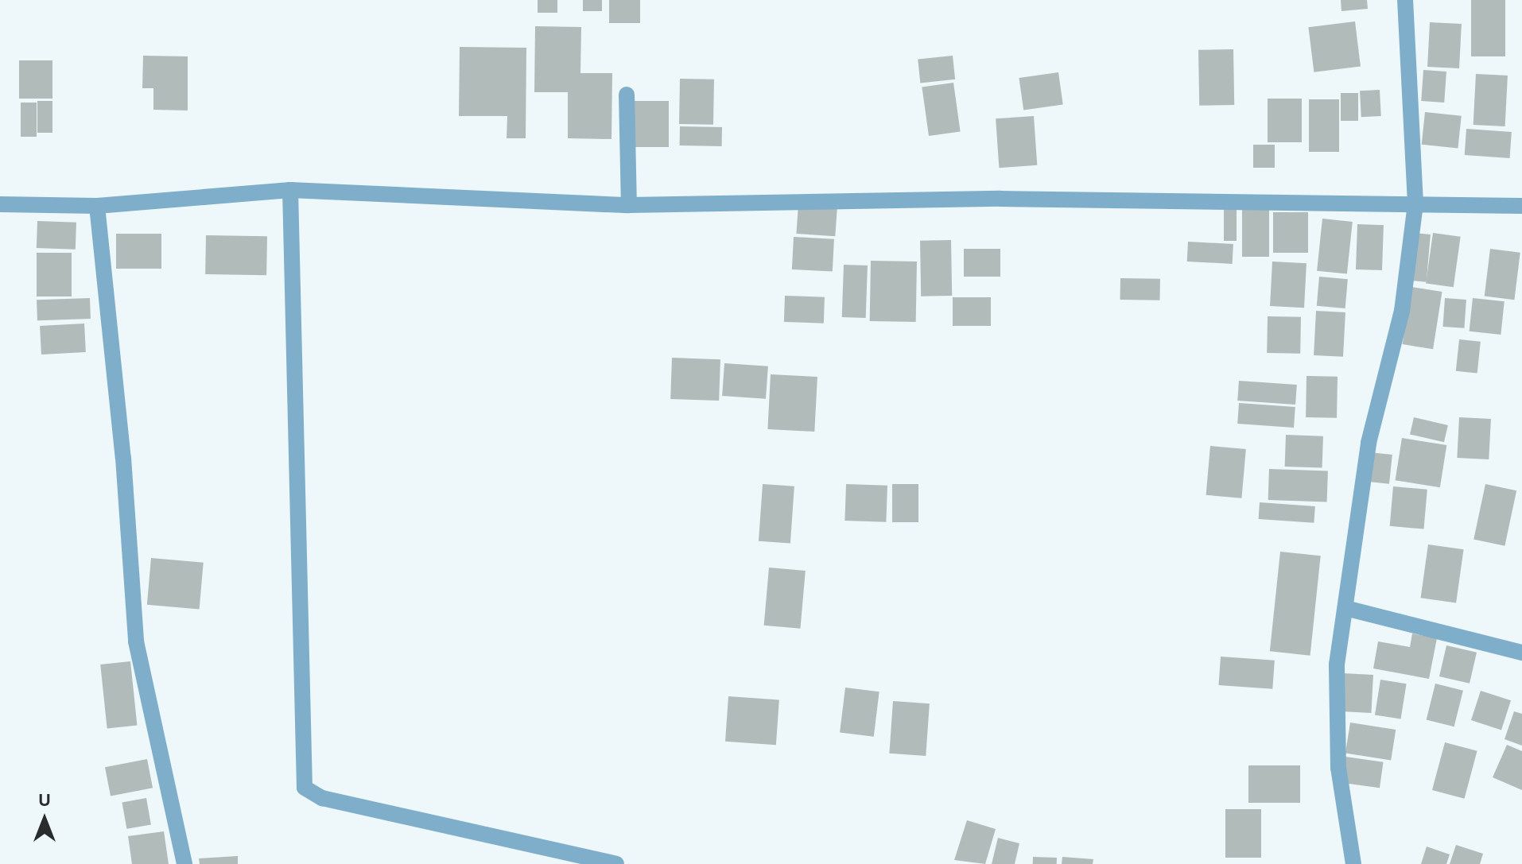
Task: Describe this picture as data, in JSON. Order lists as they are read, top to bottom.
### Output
{
  "north": "top"
}
